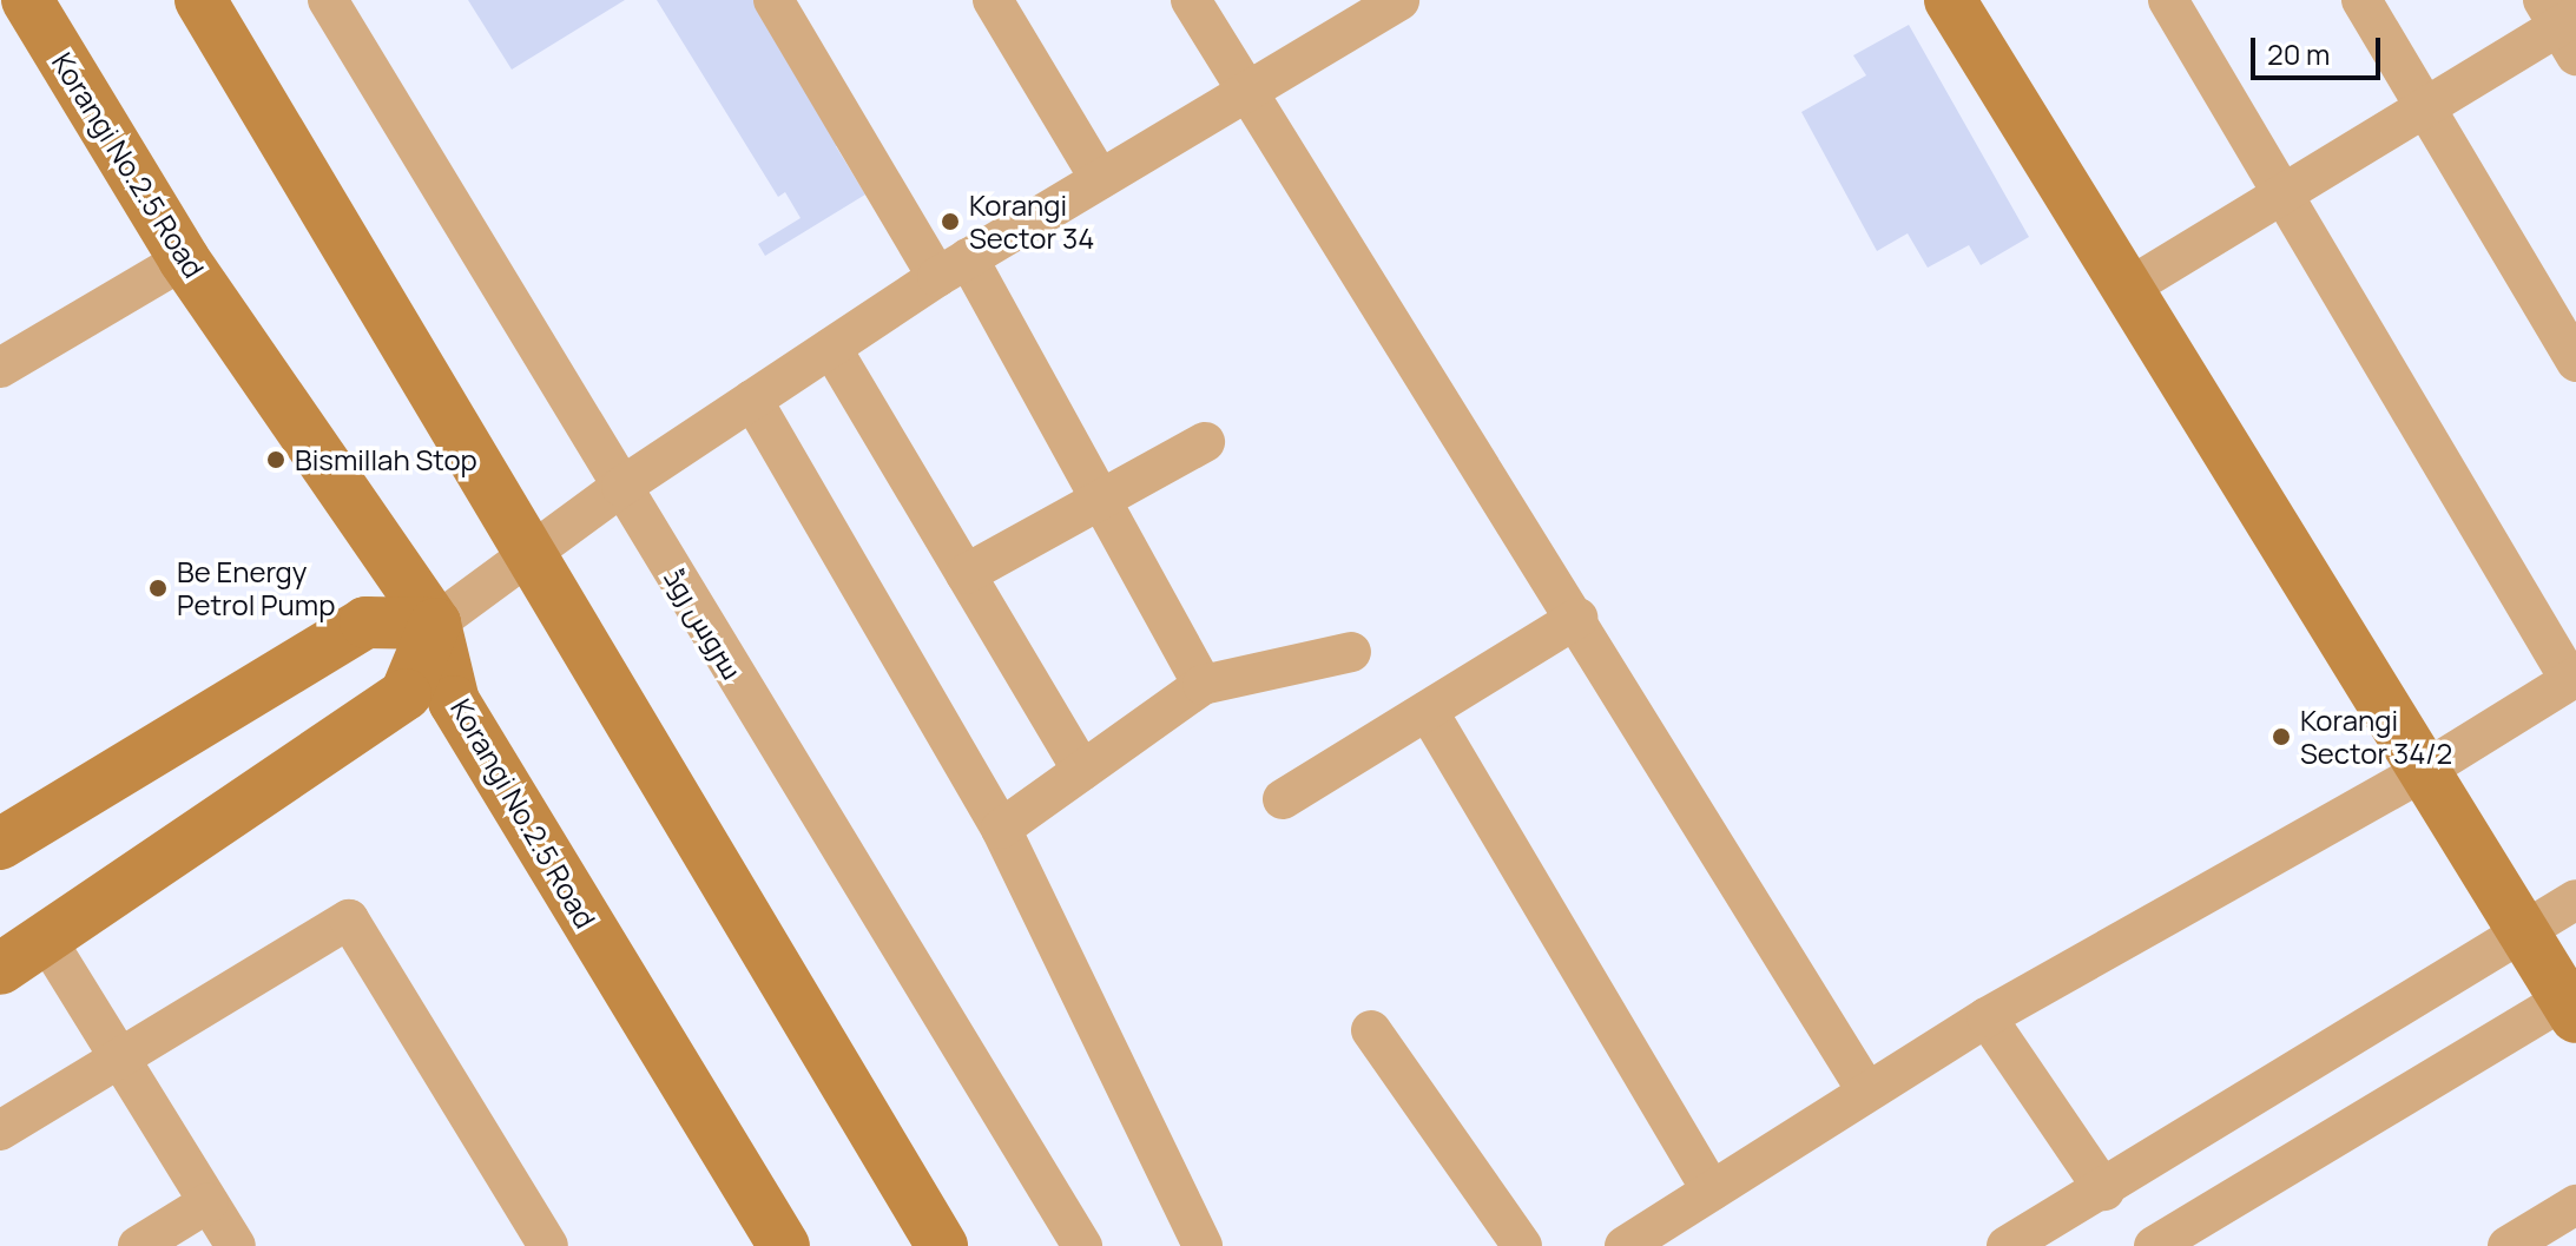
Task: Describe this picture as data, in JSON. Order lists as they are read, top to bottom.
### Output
{
  "streets": {
    "main road": ["Korangi No.2.5 Road"],
    "street": ["سروس روڈ"]
  },
  "places": [
    "Korangi Sector 34",
    "Bismillah Stop",
    "Be Energy Petrol Pump",
    "Korangi Sector 34/2"
  ],
  "scale_bar": "20 m"
}
